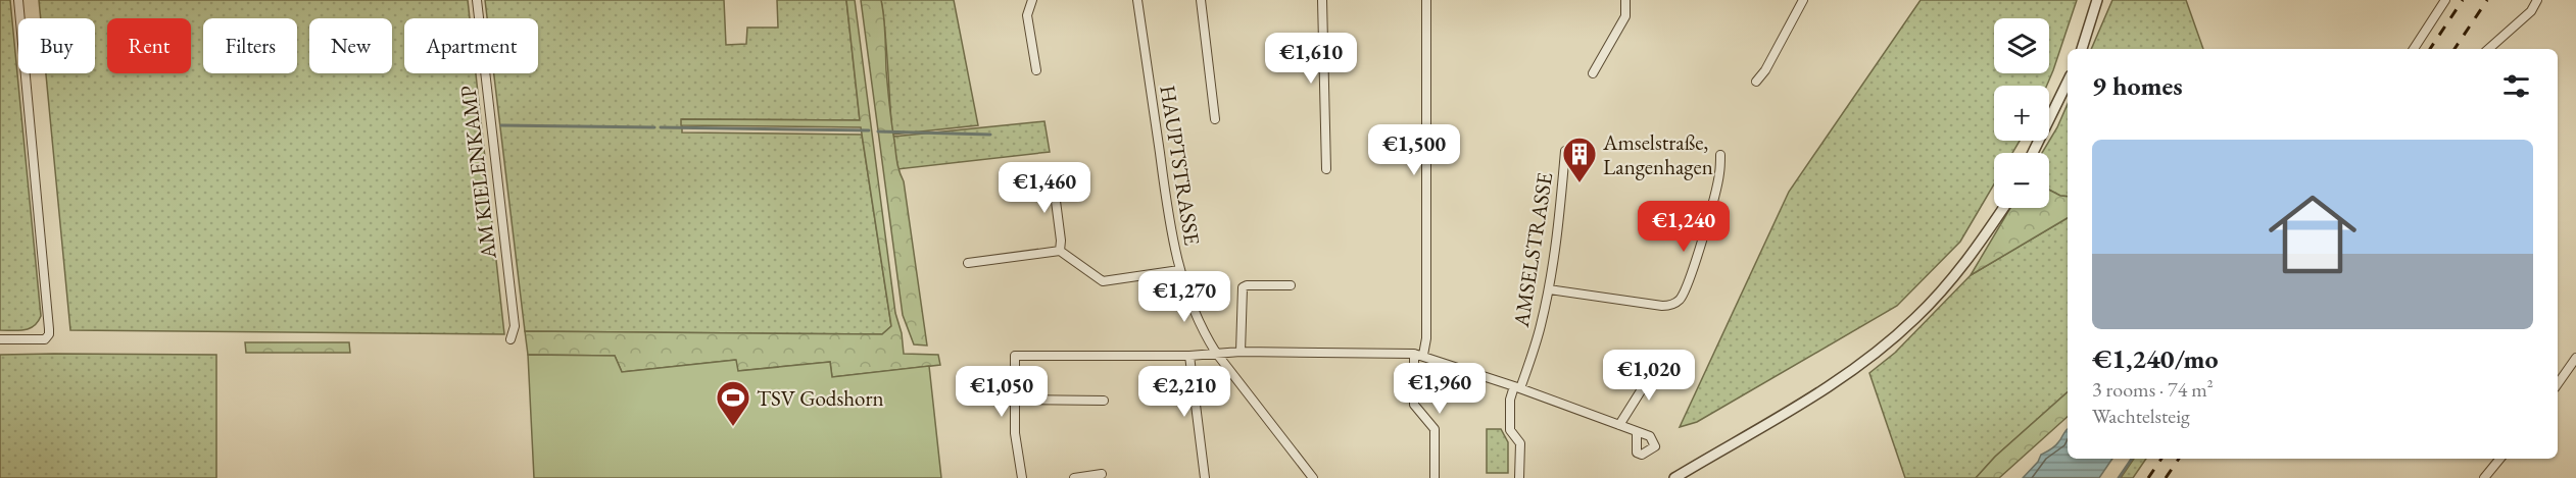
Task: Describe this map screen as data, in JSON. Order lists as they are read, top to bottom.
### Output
{
  "streets": {
    "street": ["HAUPTSTRASSE", "AM KIELENKAMP", "AMSELSTRASSE"]
  },
  "places": {
    "building": ["Amselstraße, Langenhagen"],
    "sports": ["TSV Godshorn"]
  },
  "page": {
    "map_buttons": ["+", "−"],
    "chip": [
      "Buy",
      "Rent",
      "Filters",
      "New",
      "Apartment"
    ],
    "price": [
      "€1,610",
      "€1,500",
      "€1,460",
      "€1,240",
      "€1,270",
      "€1,020",
      "€1,960",
      "€1,050",
      "€2,210"
    ],
    "heading": "9 homes",
    "list": [
      {
        "name": "€1,240/mo",
        "note": "3 rooms · 74 m² · Wachtelsteig"
      }
    ]
  }
}
